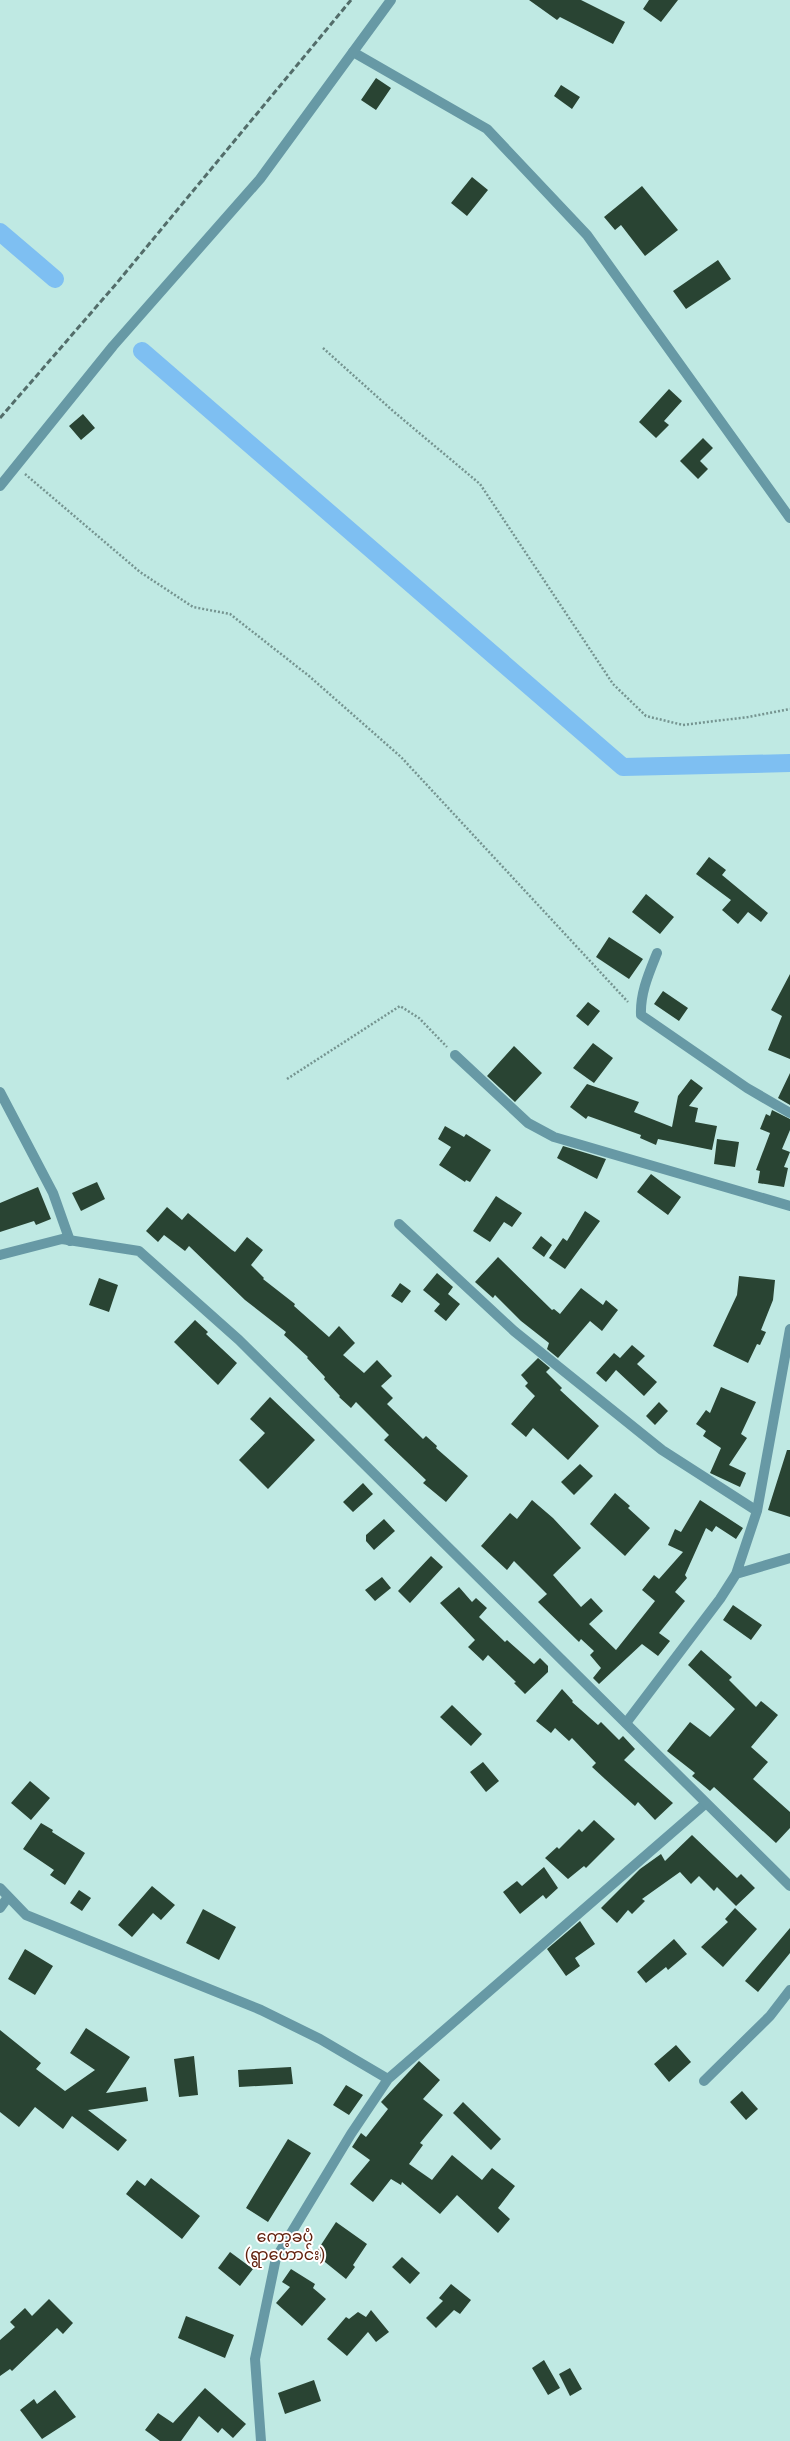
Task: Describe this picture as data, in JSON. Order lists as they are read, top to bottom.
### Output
{
  "districts": ["ကော့ခပုံ (ရွာဟောင်း)"]
}
